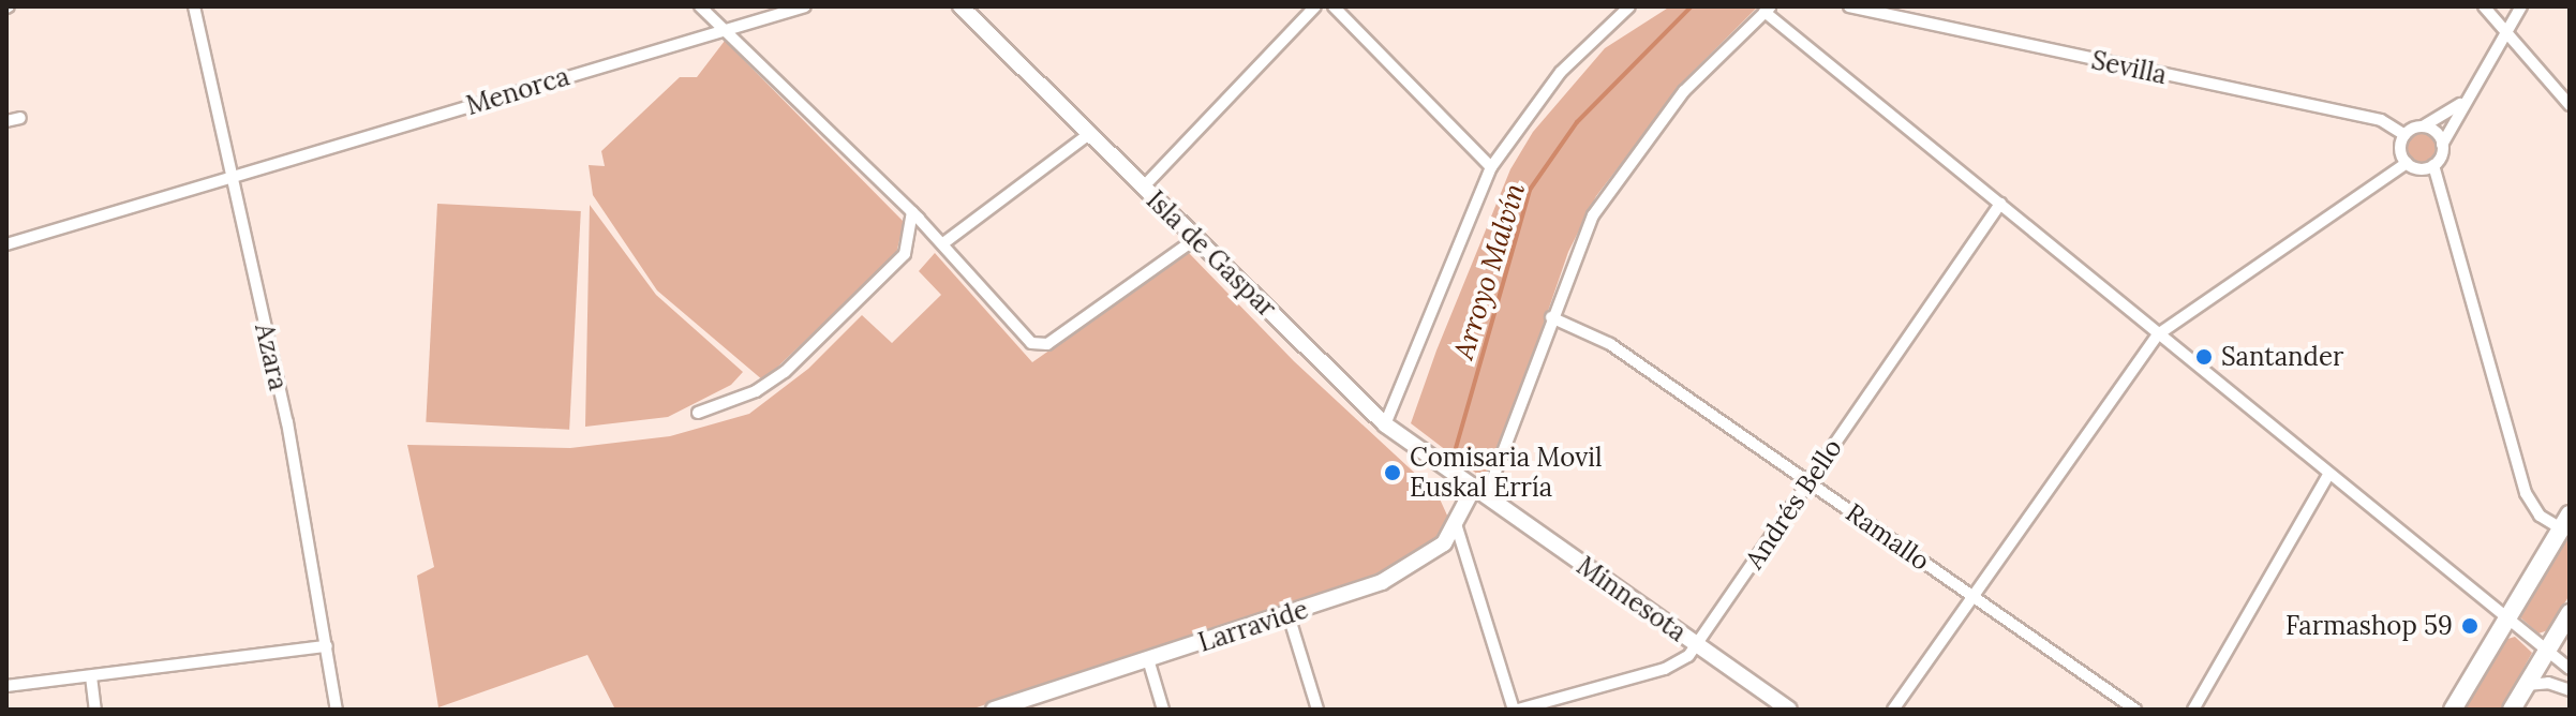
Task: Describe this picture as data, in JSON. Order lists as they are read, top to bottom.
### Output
{
  "streets": {
    "street": [
      "Sevilla",
      "Menorca",
      "Isla de Gaspar",
      "Azara",
      "Andrés Bello",
      "Ramallo",
      "Minnesota",
      "Larravide"
    ]
  },
  "crossings": [
    ["Menorca", "Azara"],
    ["Isla de Gaspar", "Minnesota"],
    ["Isla de Gaspar", "Larravide"],
    ["Andrés Bello", "Ramallo"],
    ["Andrés Bello", "Minnesota"],
    ["Minnesota", "Larravide"]
  ],
  "water": ["Arroyo Malvín"],
  "places": ["Santander", "Comisaria Movil Euskal Erría", "Farmashop 59"]
}
